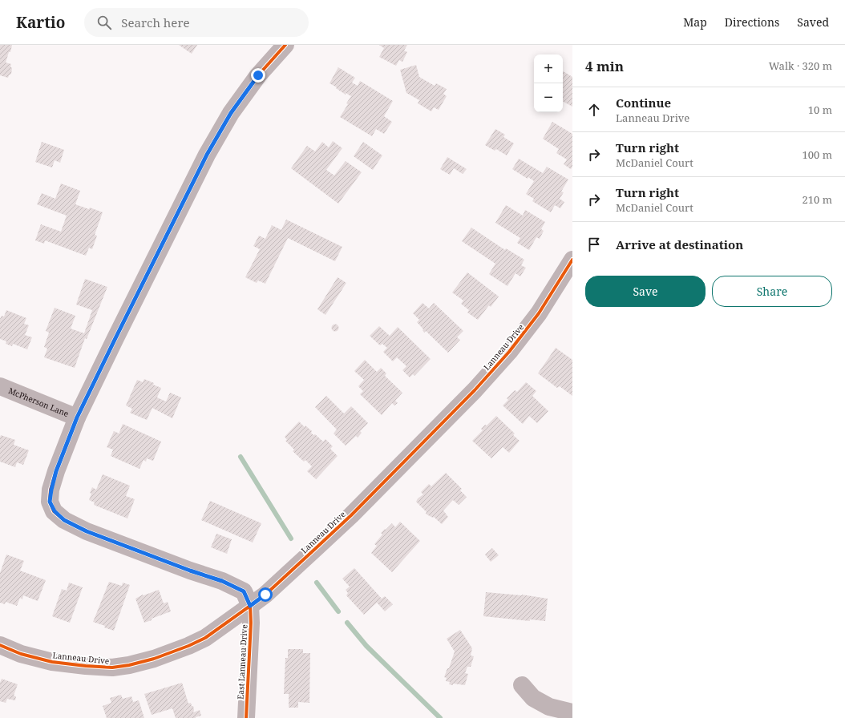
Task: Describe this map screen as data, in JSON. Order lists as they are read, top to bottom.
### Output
{
  "streets": {
    "street": ["Lanneau Drive", "McPherson Lane", "East Lanneau Drive"]
  },
  "crossings": [
    ["Lanneau Drive", "East Lanneau Drive"]
  ],
  "page": {
    "header": "Kartio",
    "search": "Search here",
    "nav": ["Map", "Directions", "Saved"],
    "heading": ["4 min", "Walk · 320 m"],
    "map_buttons": ["+", "−"],
    "list": [
      ["Continue", "Lanneau Drive", "10 m"],
      ["Turn right", "McDaniel Court", "100 m"],
      ["Turn right", "McDaniel Court", "210 m"],
      "Arrive at destination"
    ],
    "buttons": ["Save", "Share"]
  }
}
